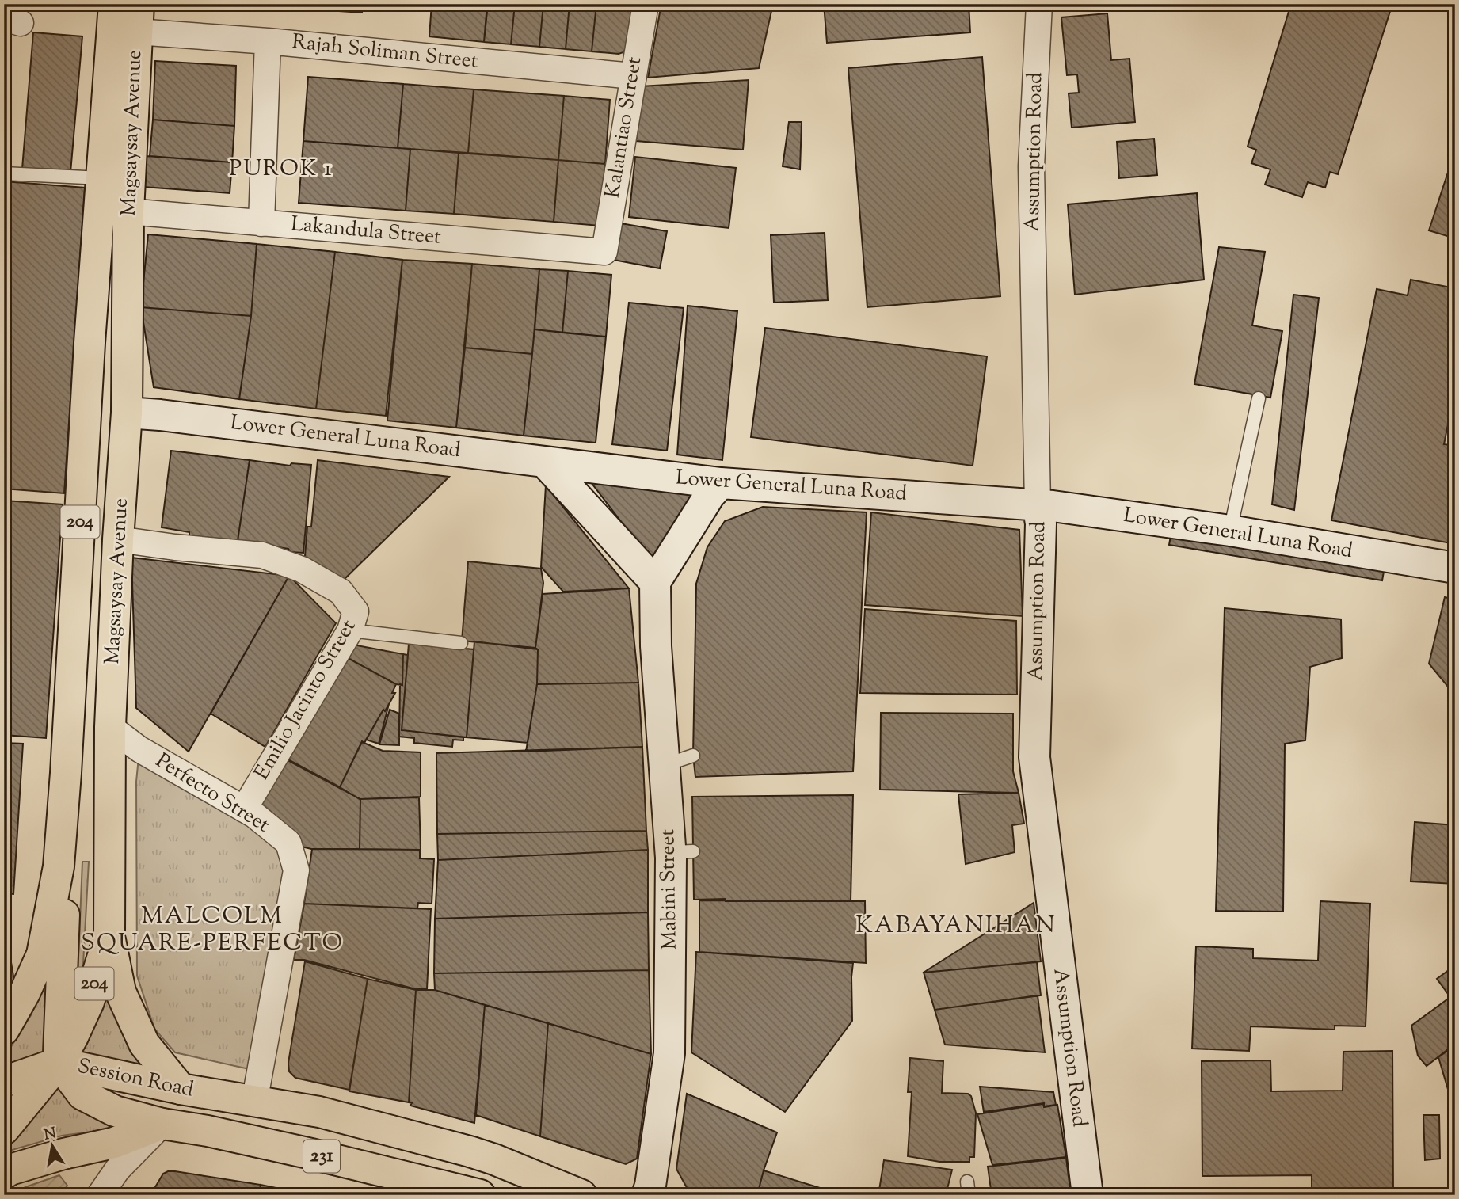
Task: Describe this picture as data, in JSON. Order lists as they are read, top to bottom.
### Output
{
  "streets": {
    "main road": [
      "Magsaysay Avenue",
      "204",
      "Session Road",
      "231"
    ],
    "street": [
      "Rajah Soliman Street",
      "Kalantiao Street",
      "Assumption Road",
      "Lakandula Street",
      "Lower General Luna Road",
      "Emilio Jacinto Street",
      "Perfecto Street",
      "Mabini Street"
    ]
  },
  "crossings": [
    ["Rajah Soliman Street", "Kalantiao Street"],
    ["Rajah Soliman Street", "Magsaysay Avenue"],
    ["Kalantiao Street", "Lakandula Street"],
    ["Magsaysay Avenue", "Lakandula Street"],
    ["Magsaysay Avenue", "Lower General Luna Road"],
    ["Magsaysay Avenue", "Emilio Jacinto Street"],
    ["Magsaysay Avenue", "Perfecto Street"],
    ["Magsaysay Avenue", "Session Road"],
    ["Assumption Road", "Lower General Luna Road"],
    ["Emilio Jacinto Street", "Perfecto Street"],
    ["Perfecto Street", "Session Road"]
  ],
  "districts": ["PUROK 1", "MALCOLM SQUARE-PERFECTO", "KABAYANIHAN"],
  "north": "top"
}
